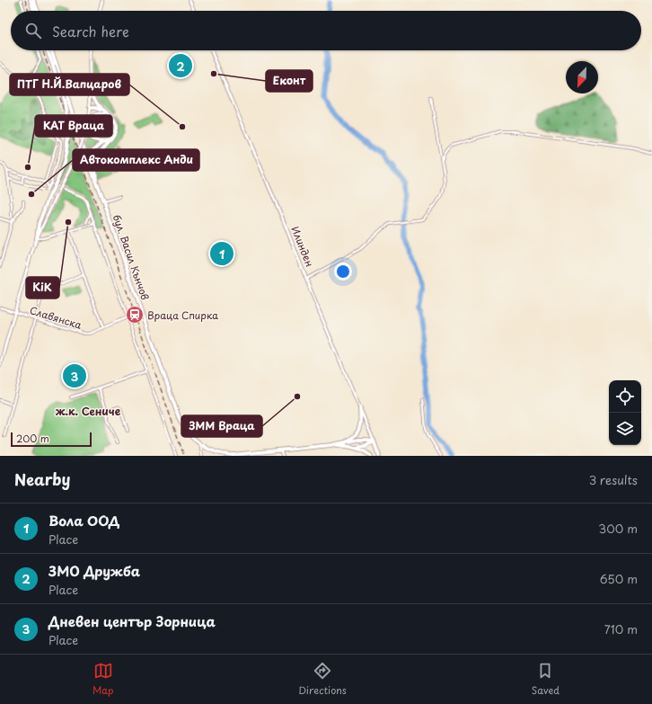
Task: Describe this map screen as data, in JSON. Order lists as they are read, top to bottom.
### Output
{
  "streets": {
    "main road": ["Илинден", "бул. Васил Кънчов"],
    "street": ["Славянска"]
  },
  "crossings": [
    ["Илинден", "бул. Васил Кънчов"]
  ],
  "districts": ["ж.к. Сениче"],
  "places": {
    "other": [
      "Еконт",
      "ПТГ Н.Й.Вапцаров",
      "КАТ Враца",
      "Автокомплекс Анди",
      "KiK",
      "ЗММ Враца"
    ],
    "station": ["Враца Спирка"]
  },
  "scale_bar": "200 m",
  "north": "bottom left",
  "page": {
    "search": "Search here",
    "pins": ["2", "1", "3"],
    "scale": "200 m",
    "heading": ["Nearby", "3 results"],
    "list": [
      {
        "mark": "1",
        "name": "Вола ООД",
        "note": "Place",
        "value": "300 m"
      },
      {
        "mark": "2",
        "name": "ЗМО Дружба",
        "note": "Place",
        "value": "650 m"
      },
      {
        "mark": "3",
        "name": "Дневен център Зорница",
        "note": "Place",
        "value": "710 m"
      }
    ],
    "nav": ["Map", "Directions", "Saved"]
  }
}
